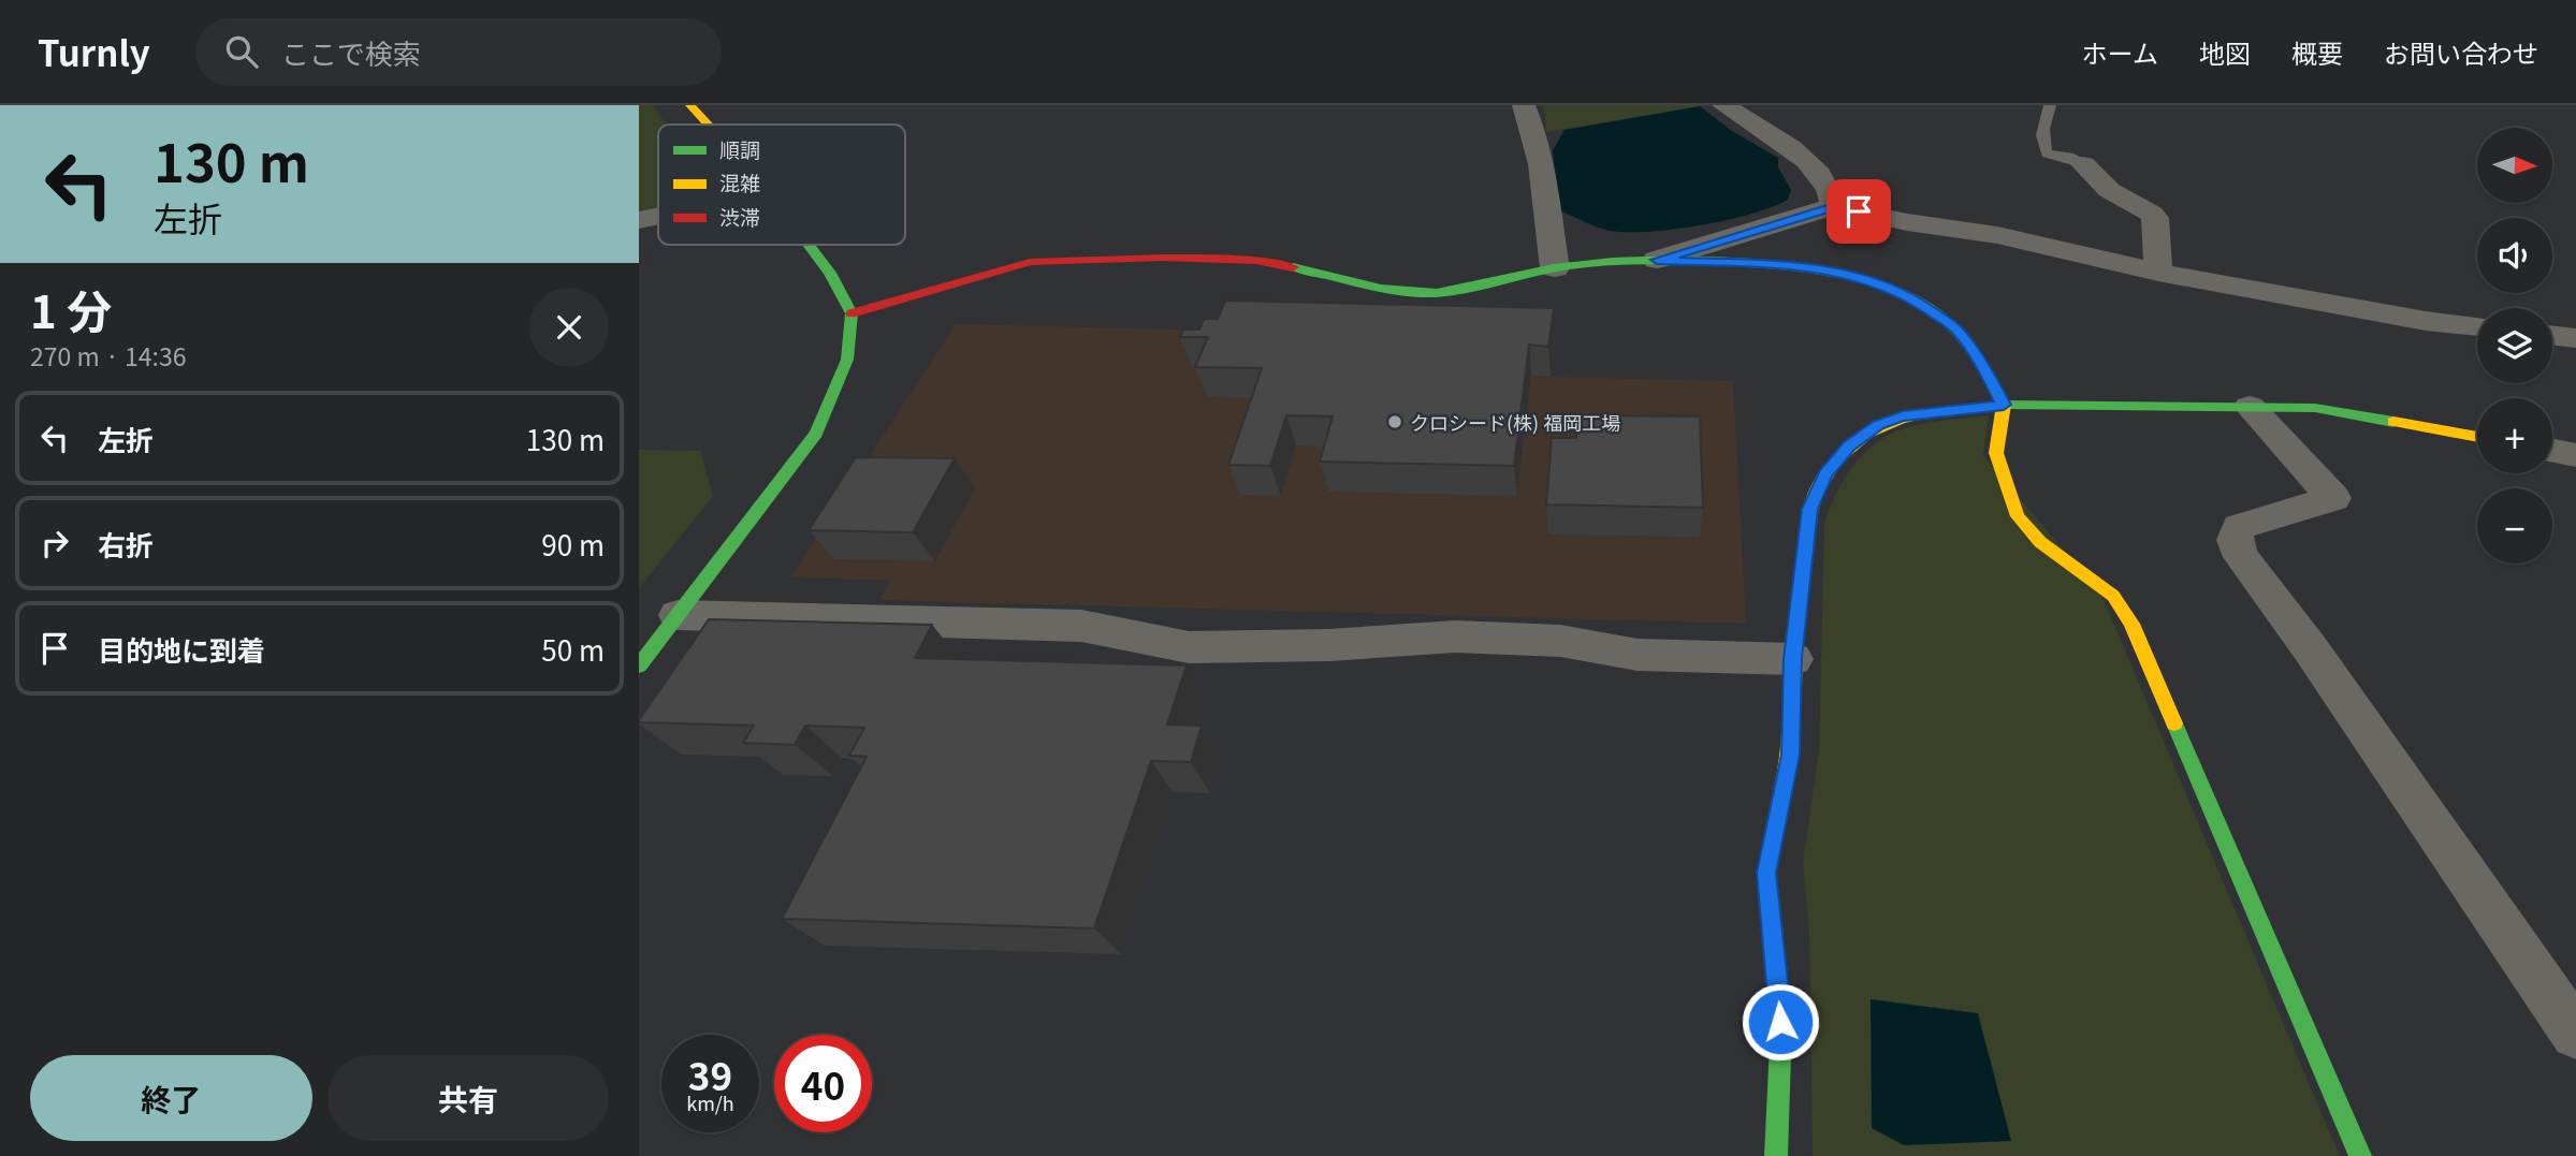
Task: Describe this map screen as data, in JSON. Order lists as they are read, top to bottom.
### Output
{
  "places": ["クロシード(株) 福岡工場"],
  "legend": ["順調", "混雑", "渋滞"],
  "north": "right",
  "page": {
    "header": "Turnly",
    "search": "ここで検索",
    "nav": [
      "ホーム",
      "地図",
      "概要",
      "お問い合わせ"
    ],
    "turn": ["130 m", "左折"],
    "map_buttons": ["+", "−"],
    "heading": ["1 分", "270 m · 14:36"],
    "list": [
      {
        "name": "左折",
        "value": "130 m"
      },
      {
        "name": "右折",
        "value": "90 m"
      },
      {
        "name": "目的地に到着",
        "value": "50 m"
      }
    ],
    "speed": "39 km/h",
    "limit": "40",
    "buttons": ["終了", "共有"]
  }
}
